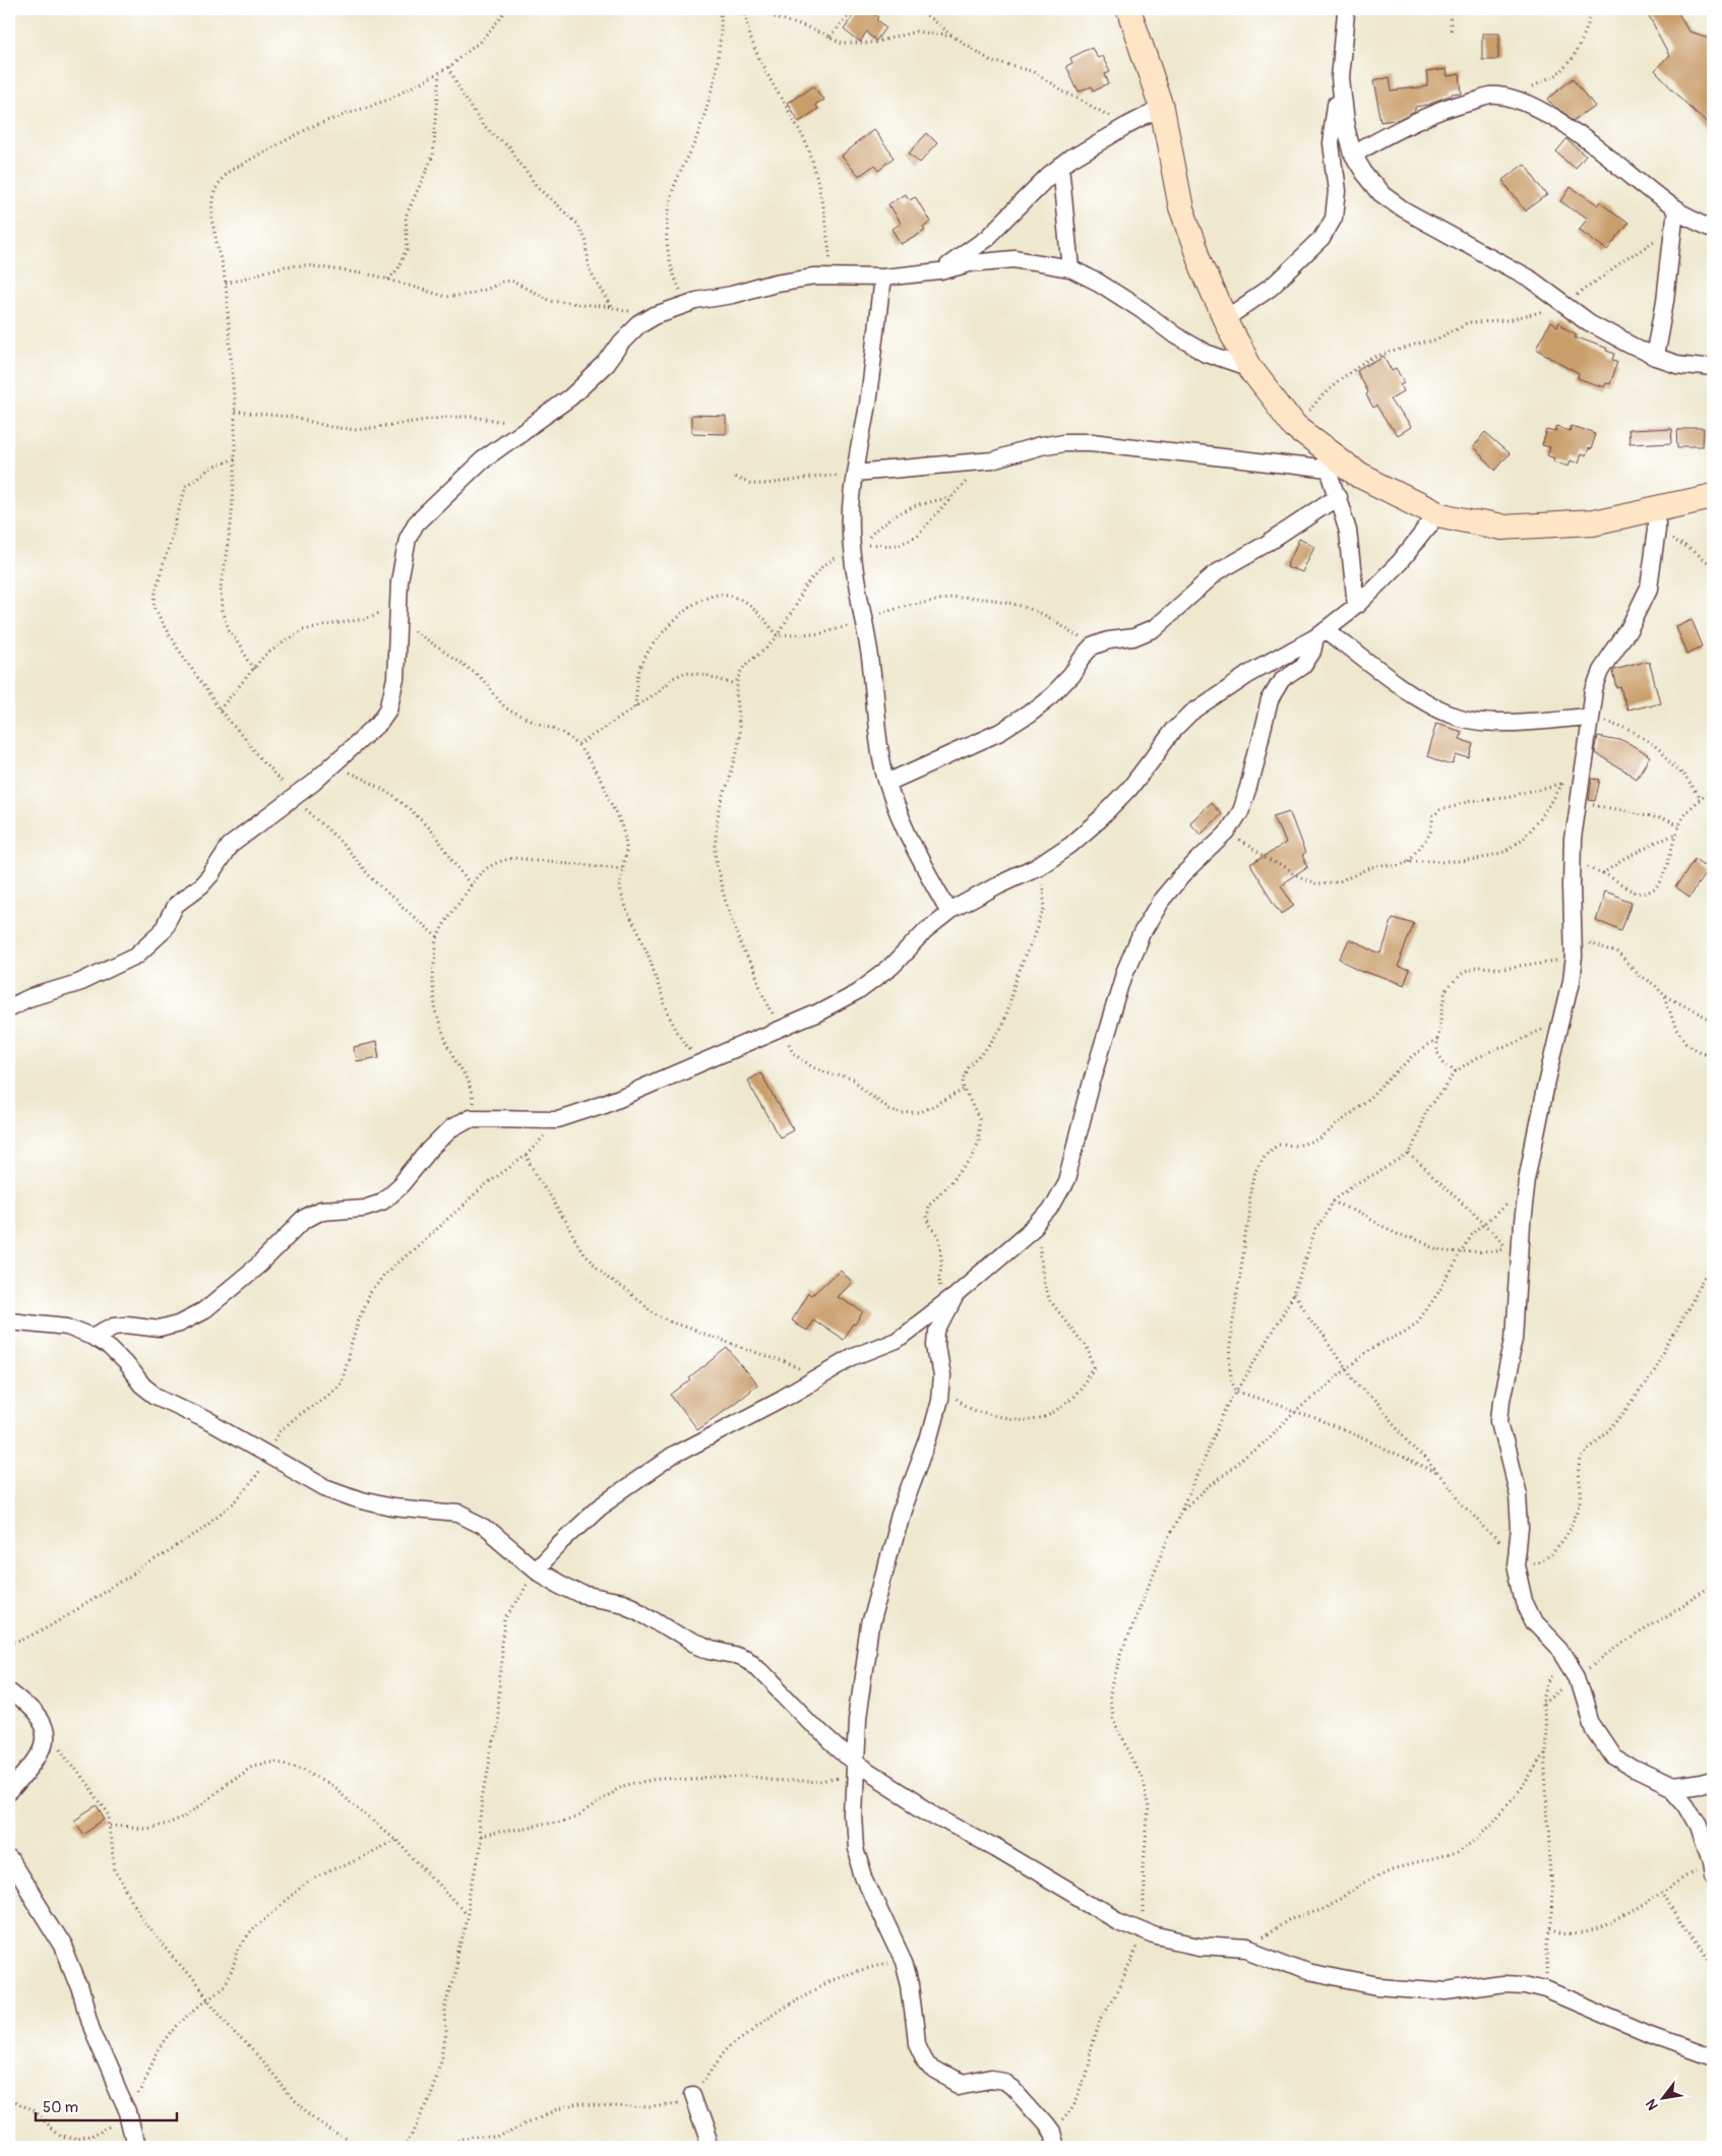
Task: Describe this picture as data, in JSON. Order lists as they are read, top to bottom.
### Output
{
  "scale_bar": "50 m",
  "north": "bottom left"
}
